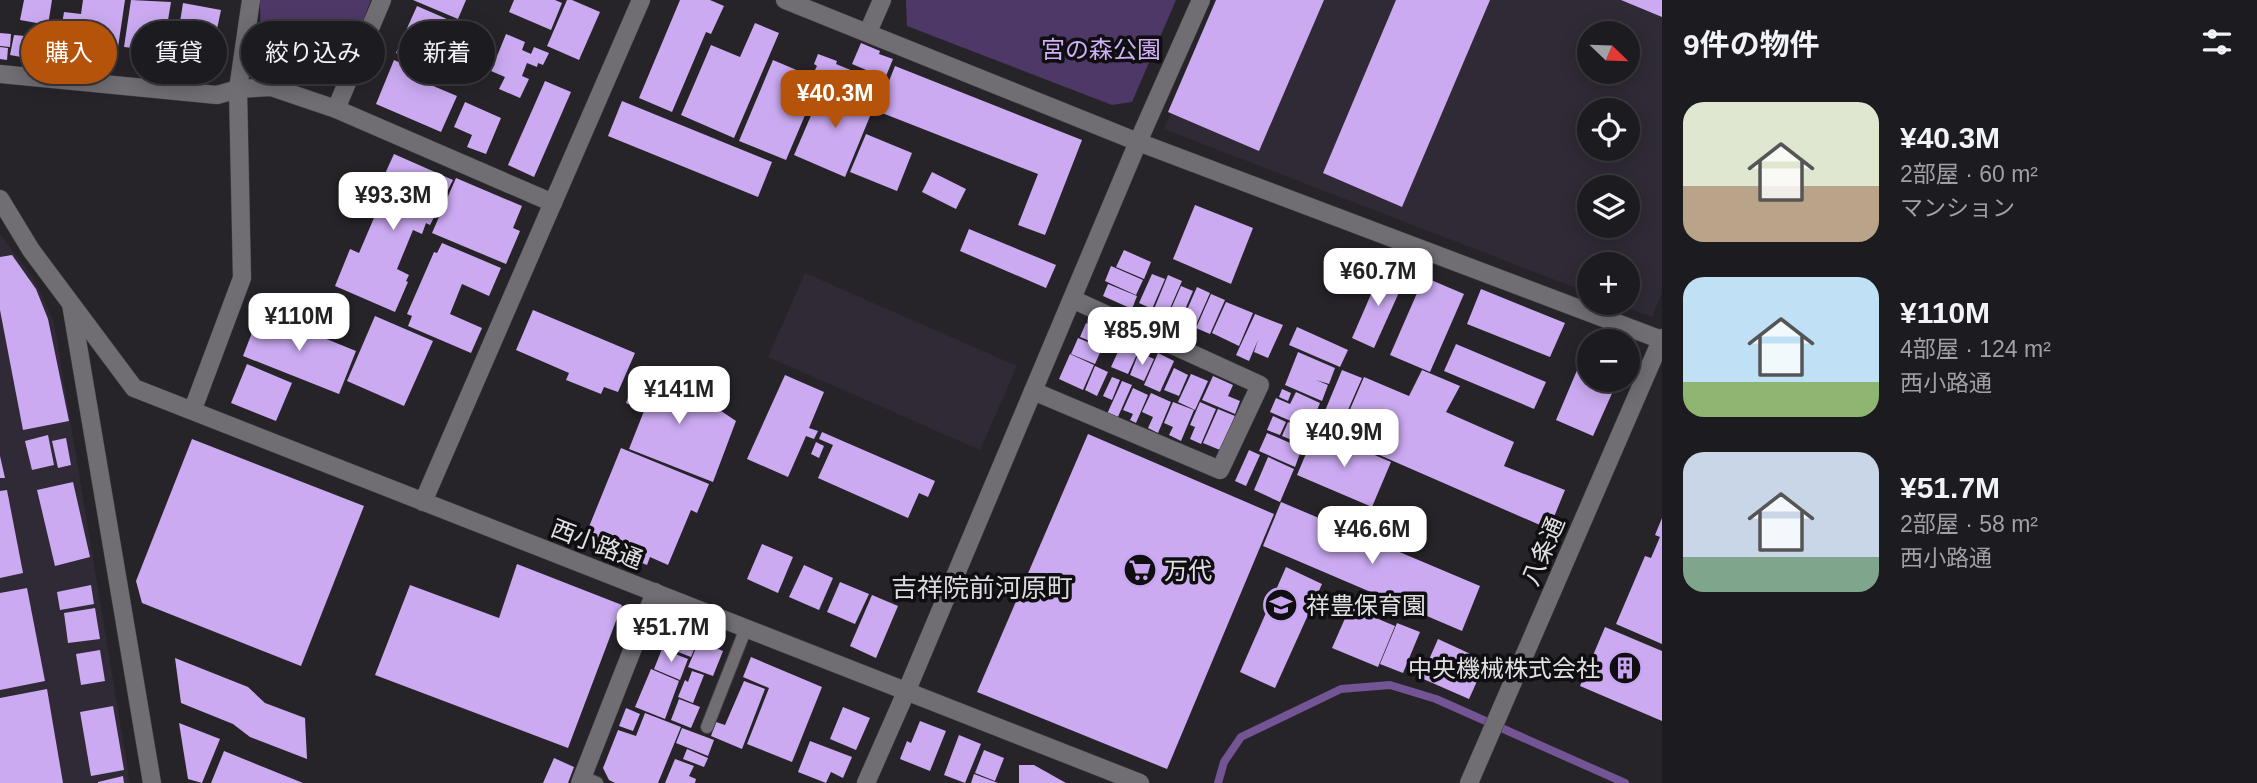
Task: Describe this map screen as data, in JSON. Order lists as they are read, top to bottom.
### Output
{
  "streets": {
    "street": ["西小路通", "八条通"]
  },
  "districts": ["吉祥院前河原町"],
  "parks": ["宮の森公園"],
  "places": {
    "supermarket": ["万代"],
    "school or university": ["祥豊保育園"],
    "building": ["中央機械株式会社"]
  },
  "north": "bottom right",
  "page": {
    "heading": "9件の物件",
    "map_buttons": ["+", "−"],
    "chip": [
      "購入",
      "賃貸",
      "絞り込み",
      "新着"
    ],
    "price": [
      "¥40.3M",
      "¥93.3M",
      "¥60.7M",
      "¥110M",
      "¥85.9M",
      "¥141M",
      "¥40.9M",
      "¥46.6M",
      "¥51.7M"
    ],
    "list": [
      {
        "name": "¥40.3M",
        "note": "2部屋 · 60 m² · マンション"
      },
      {
        "name": "¥110M",
        "note": "4部屋 · 124 m² · 西小路通"
      },
      {
        "name": "¥51.7M",
        "note": "2部屋 · 58 m² · 西小路通"
      }
    ]
  }
}
